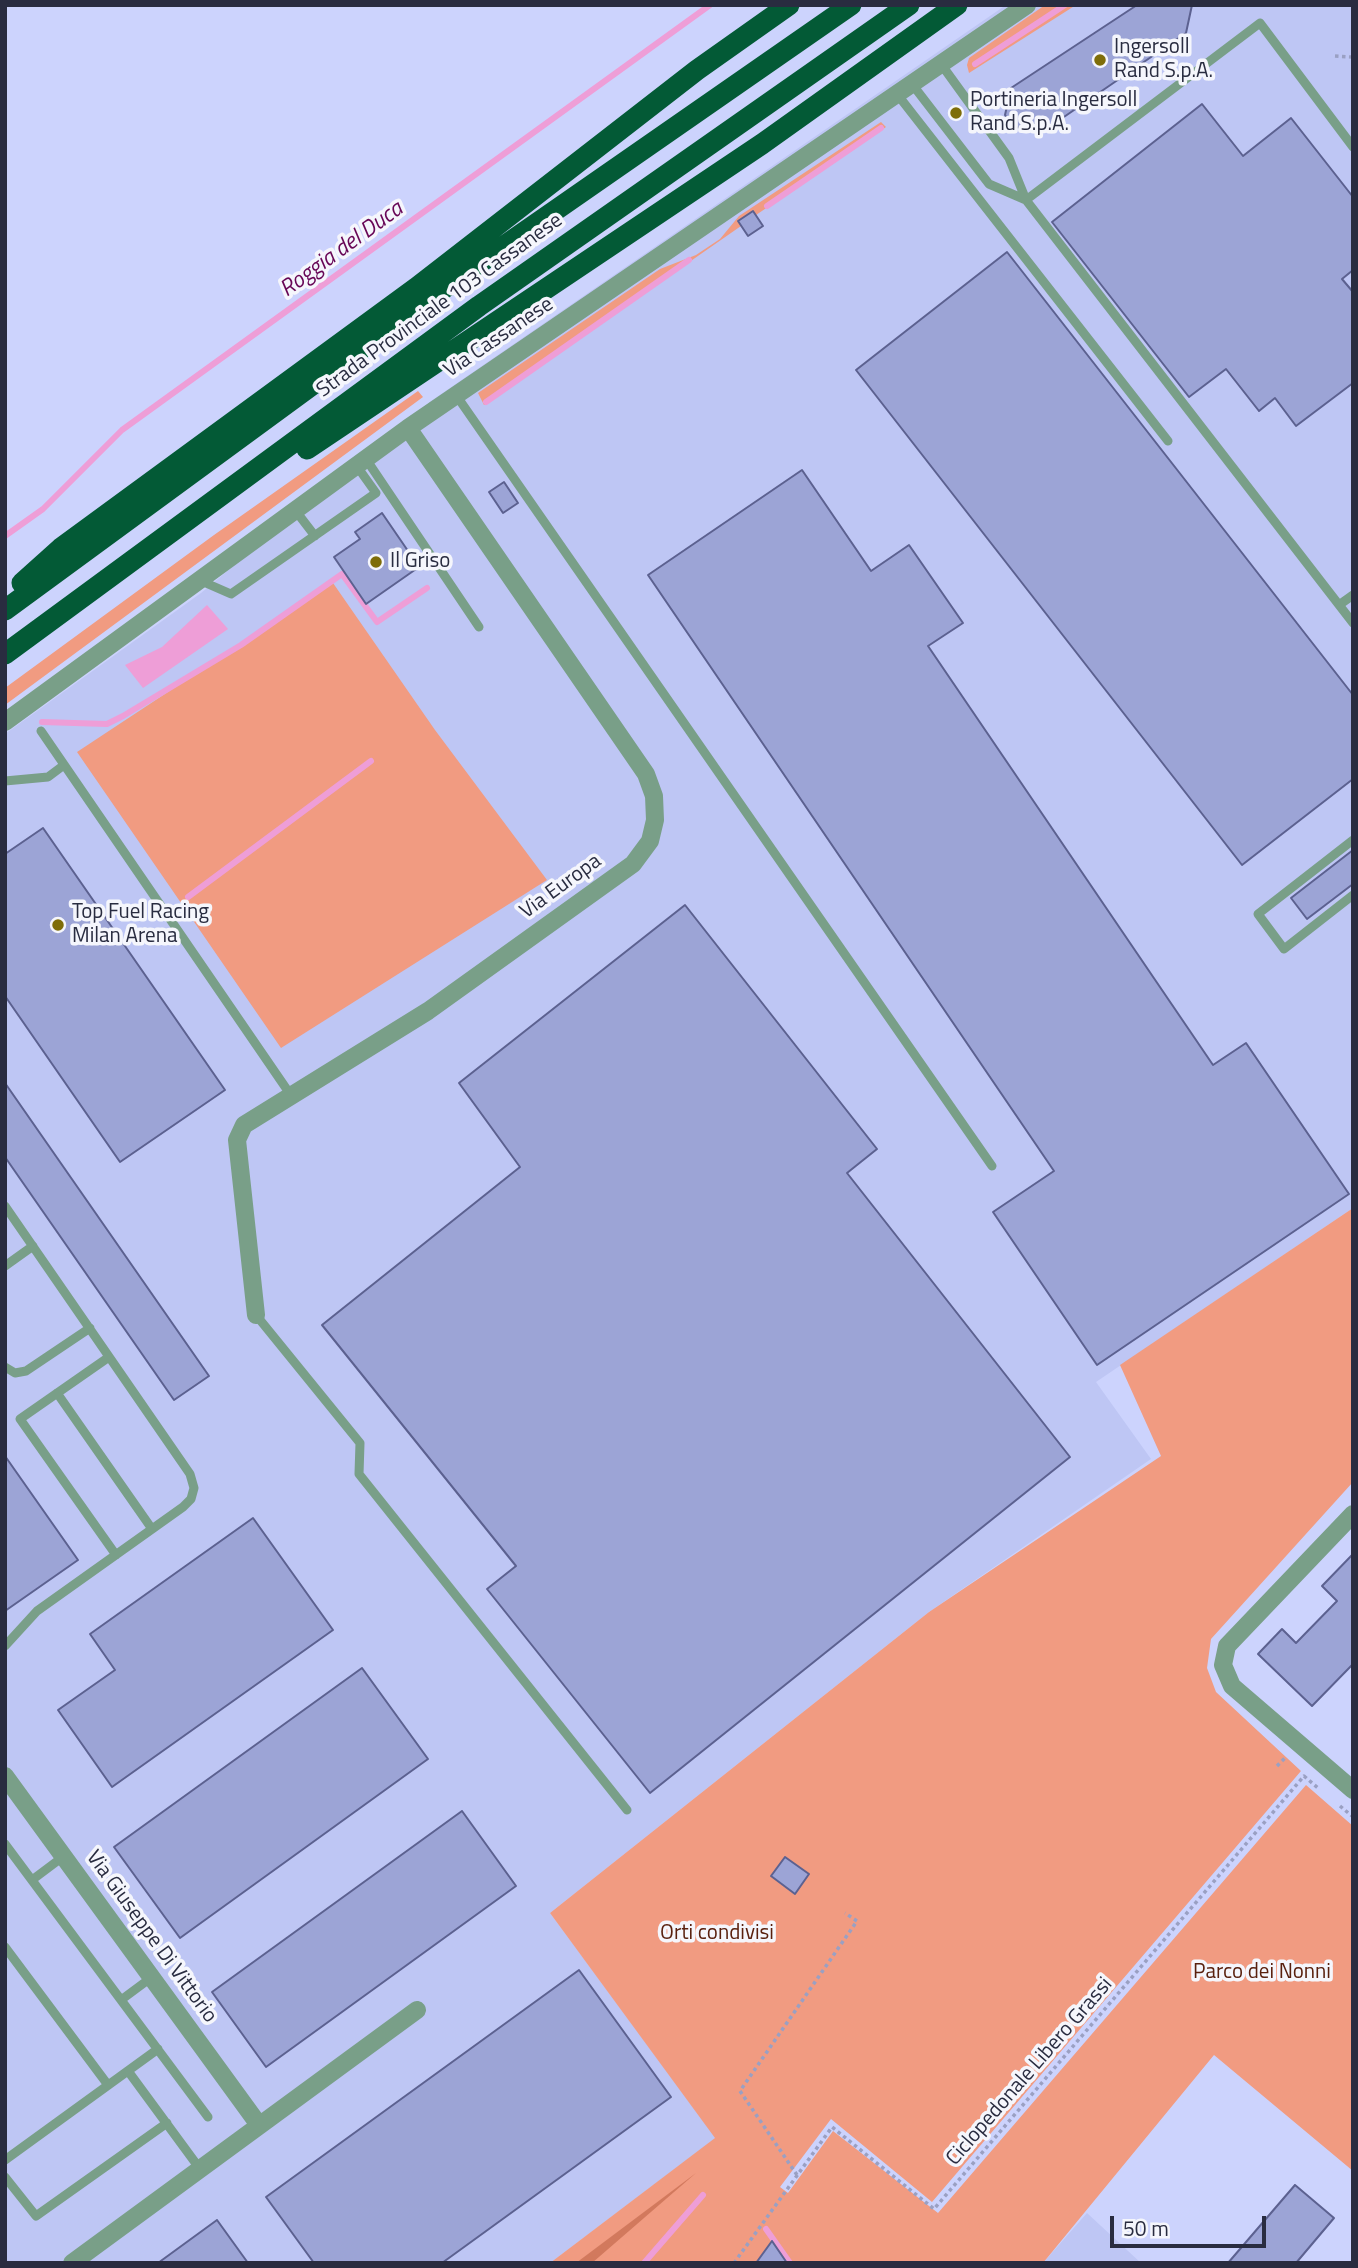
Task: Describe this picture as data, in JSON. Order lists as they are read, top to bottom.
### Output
{
  "streets": {
    "highway": ["Strada Provinciale 103 Cassanese"],
    "street": ["Via Cassanese", "Via Europa", "Via Giuseppe Di Vittorio"],
    "path": ["Ciclopedonale Libero Grassi"]
  },
  "crossings": [
    ["Via Cassanese", "Via Europa"]
  ],
  "water": ["Roggia del Duca"],
  "parks": ["Orti condivisi", "Parco dei Nonni"],
  "places": [
    "Ingersoll Rand S.p.A.",
    "Portineria Ingersoll Rand S.p.A.",
    "Il Griso",
    "Top Fuel Racing Milan Arena"
  ],
  "scale_bar": "50 m"
}
